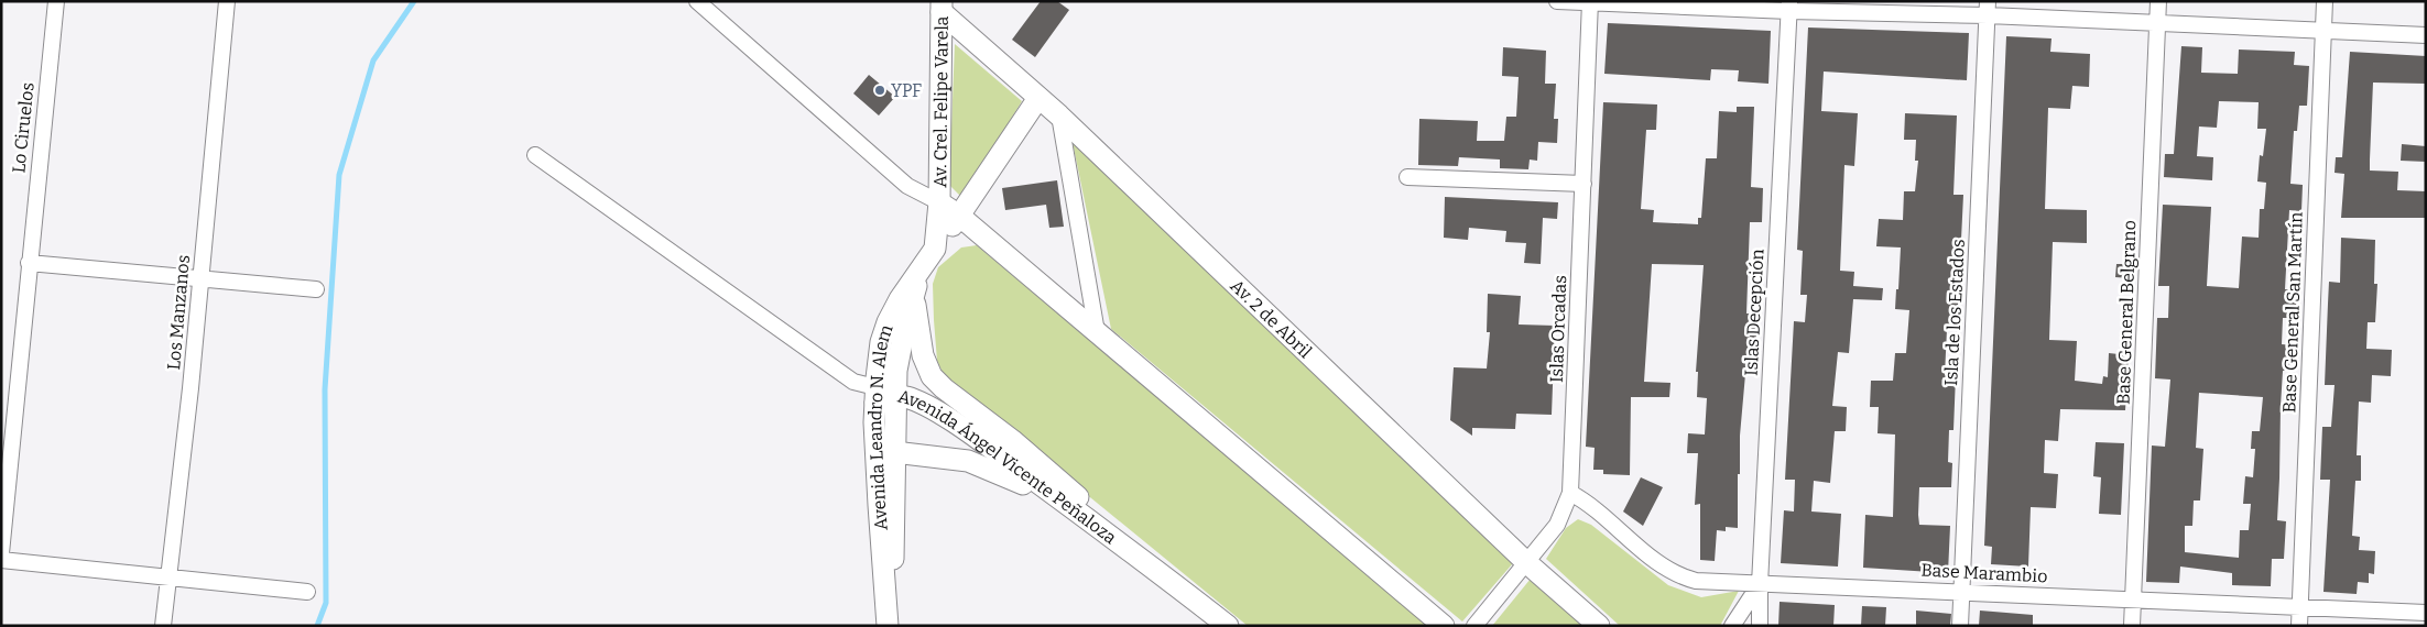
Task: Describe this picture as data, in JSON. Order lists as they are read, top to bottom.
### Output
{
  "streets": {
    "street": [
      "Av. Crel. Felipe Varela",
      "Lo Ciruelos",
      "Los Manzanos",
      "Islas Decepción",
      "Isla de los Estados",
      "Base General Belgrano",
      "Base General San Martín",
      "Av. 2 de Abril",
      "Islas Orcadas",
      "Avenida Leandro N. Alem",
      "Avenida Ángel Vicente Peñaloza",
      "Base Marambio"
    ]
  },
  "crossings": [
    ["Av. Crel. Felipe Varela", "Av. 2 de Abril"],
    ["Av. Crel. Felipe Varela", "Avenida Leandro N. Alem"],
    ["Islas Decepción", "Base Marambio"],
    ["Isla de los Estados", "Base Marambio"],
    ["Base General Belgrano", "Base Marambio"],
    ["Base General San Martín", "Base Marambio"],
    ["Av. 2 de Abril", "Islas Orcadas"],
    ["Islas Orcadas", "Base Marambio"],
    ["Avenida Leandro N. Alem", "Avenida Ángel Vicente Peñaloza"]
  ],
  "places": ["YPF"]
}
